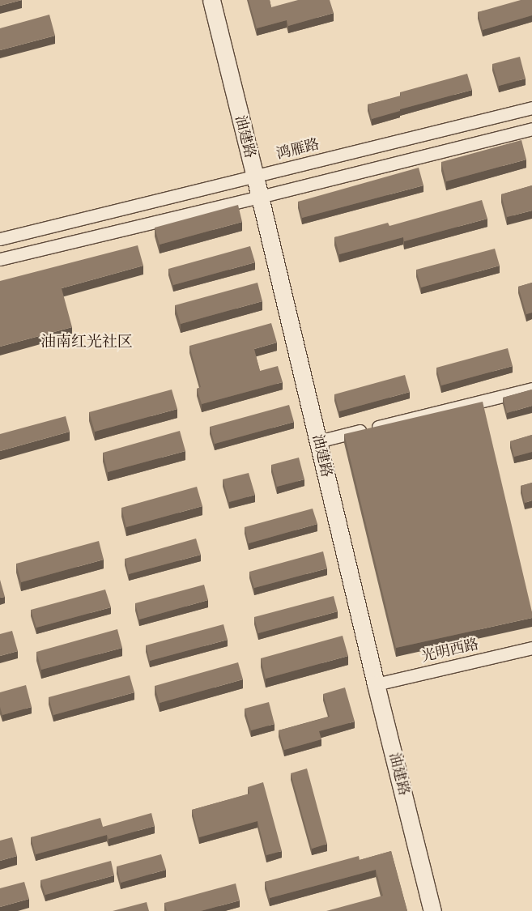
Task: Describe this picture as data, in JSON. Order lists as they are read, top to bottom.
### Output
{
  "streets": {
    "main road": ["油建路"],
    "street": ["鸿雁路", "光明西路"]
  },
  "crossings": [
    ["油建路", "鸿雁路"],
    ["油建路", "光明西路"]
  ],
  "districts": ["油南红光社区"]
}
